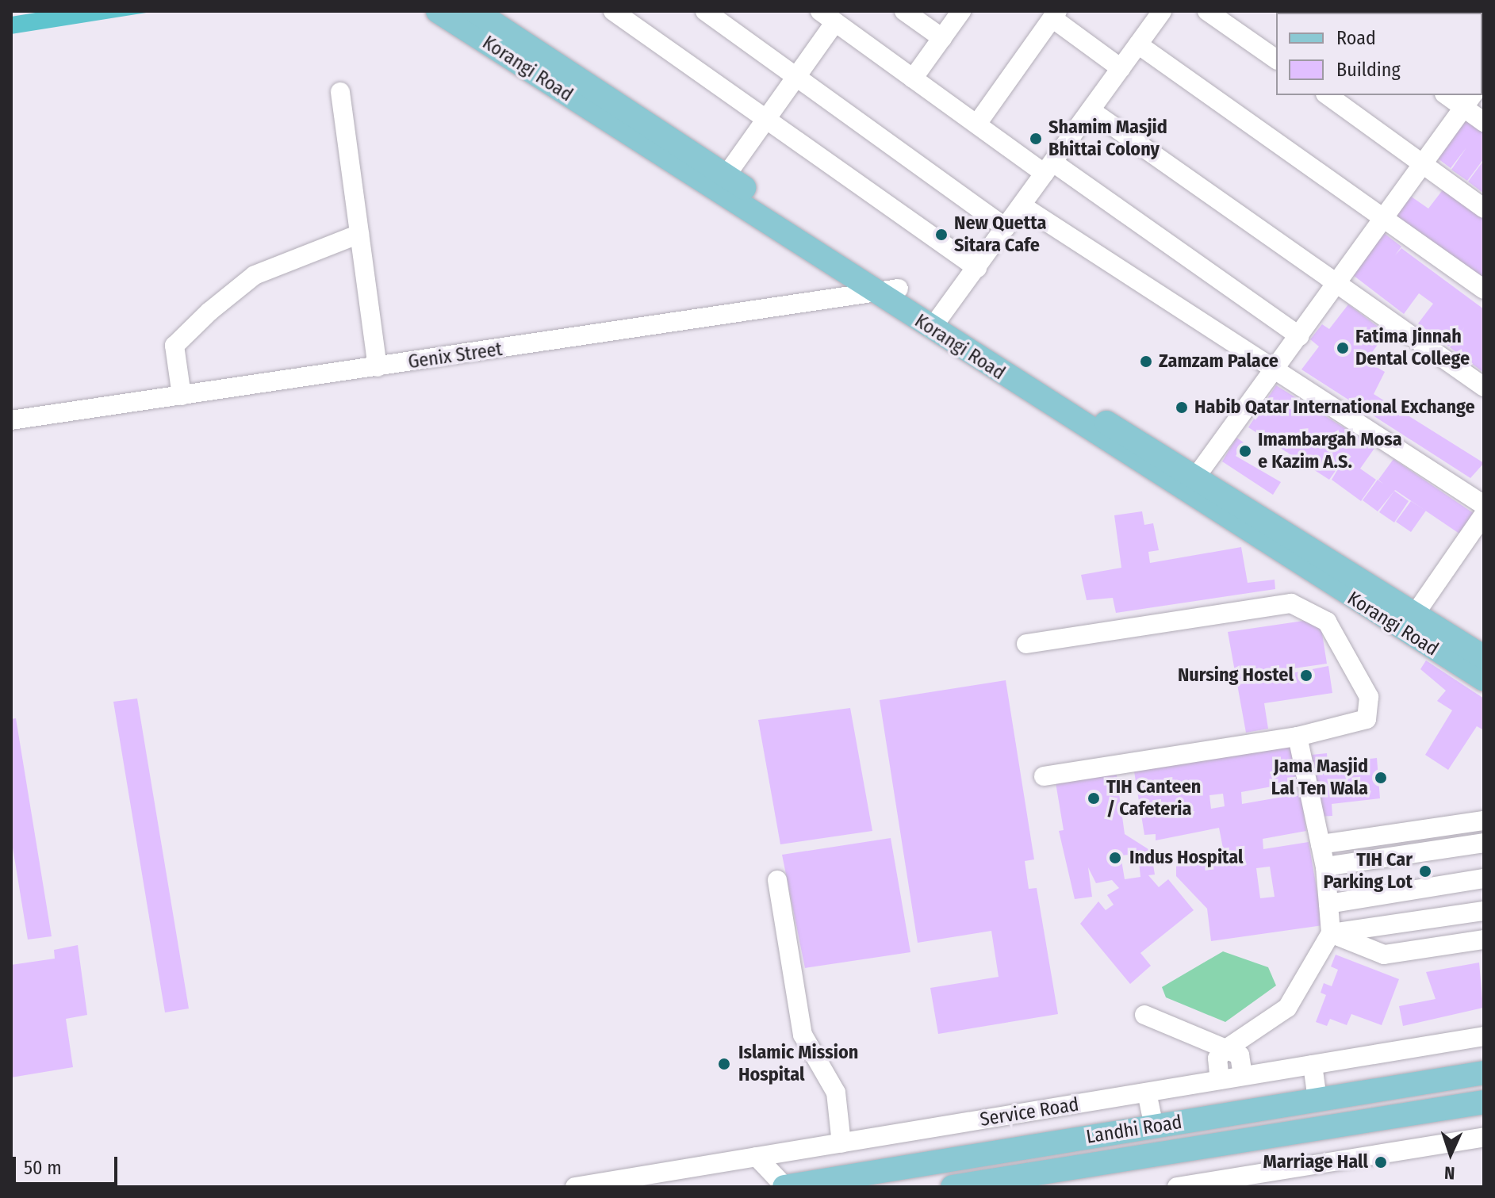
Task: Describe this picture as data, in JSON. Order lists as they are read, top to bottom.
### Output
{
  "streets": {
    "main road": ["Korangi Road", "Landhi Road"],
    "street": ["Genix Street", "Service Road"]
  },
  "crossings": [
    ["Korangi Road", "Genix Street"]
  ],
  "places": [
    "Shamim Masjid Bhittai Colony",
    "New Quetta Sitara Cafe",
    "Fatima Jinnah Dental College",
    "Zamzam Palace",
    "Habib Qatar International Exchange",
    "Imambargah Mosa e Kazim A.S.",
    "Nursing Hostel",
    "Jama Masjid Lal Ten Wala",
    "TIH Canteen / Cafeteria",
    "Indus Hospital",
    "TIH Car Parking Lot",
    "Islamic Mission Hospital",
    "Marriage Hall"
  ],
  "legend": ["Road", "Building"],
  "scale_bar": "50 m",
  "north": "bottom"
}
